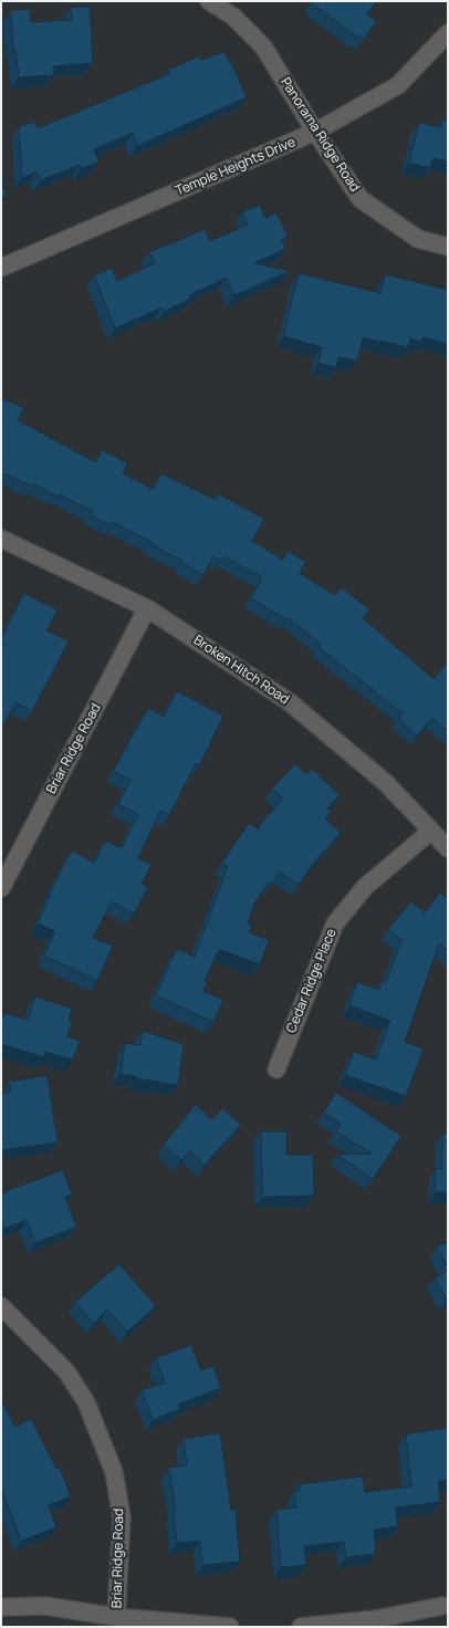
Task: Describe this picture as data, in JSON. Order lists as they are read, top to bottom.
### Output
{
  "streets": {
    "street": [
      "Panorama Ridge Road",
      "Temple Heights Drive",
      "Broken Hitch Road",
      "Briar Ridge Road",
      "Cedar Ridge Place"
    ]
  },
  "crossings": [
    ["Panorama Ridge Road", "Temple Heights Drive"],
    ["Broken Hitch Road", "Briar Ridge Road"],
    ["Broken Hitch Road", "Cedar Ridge Place"]
  ]
}
